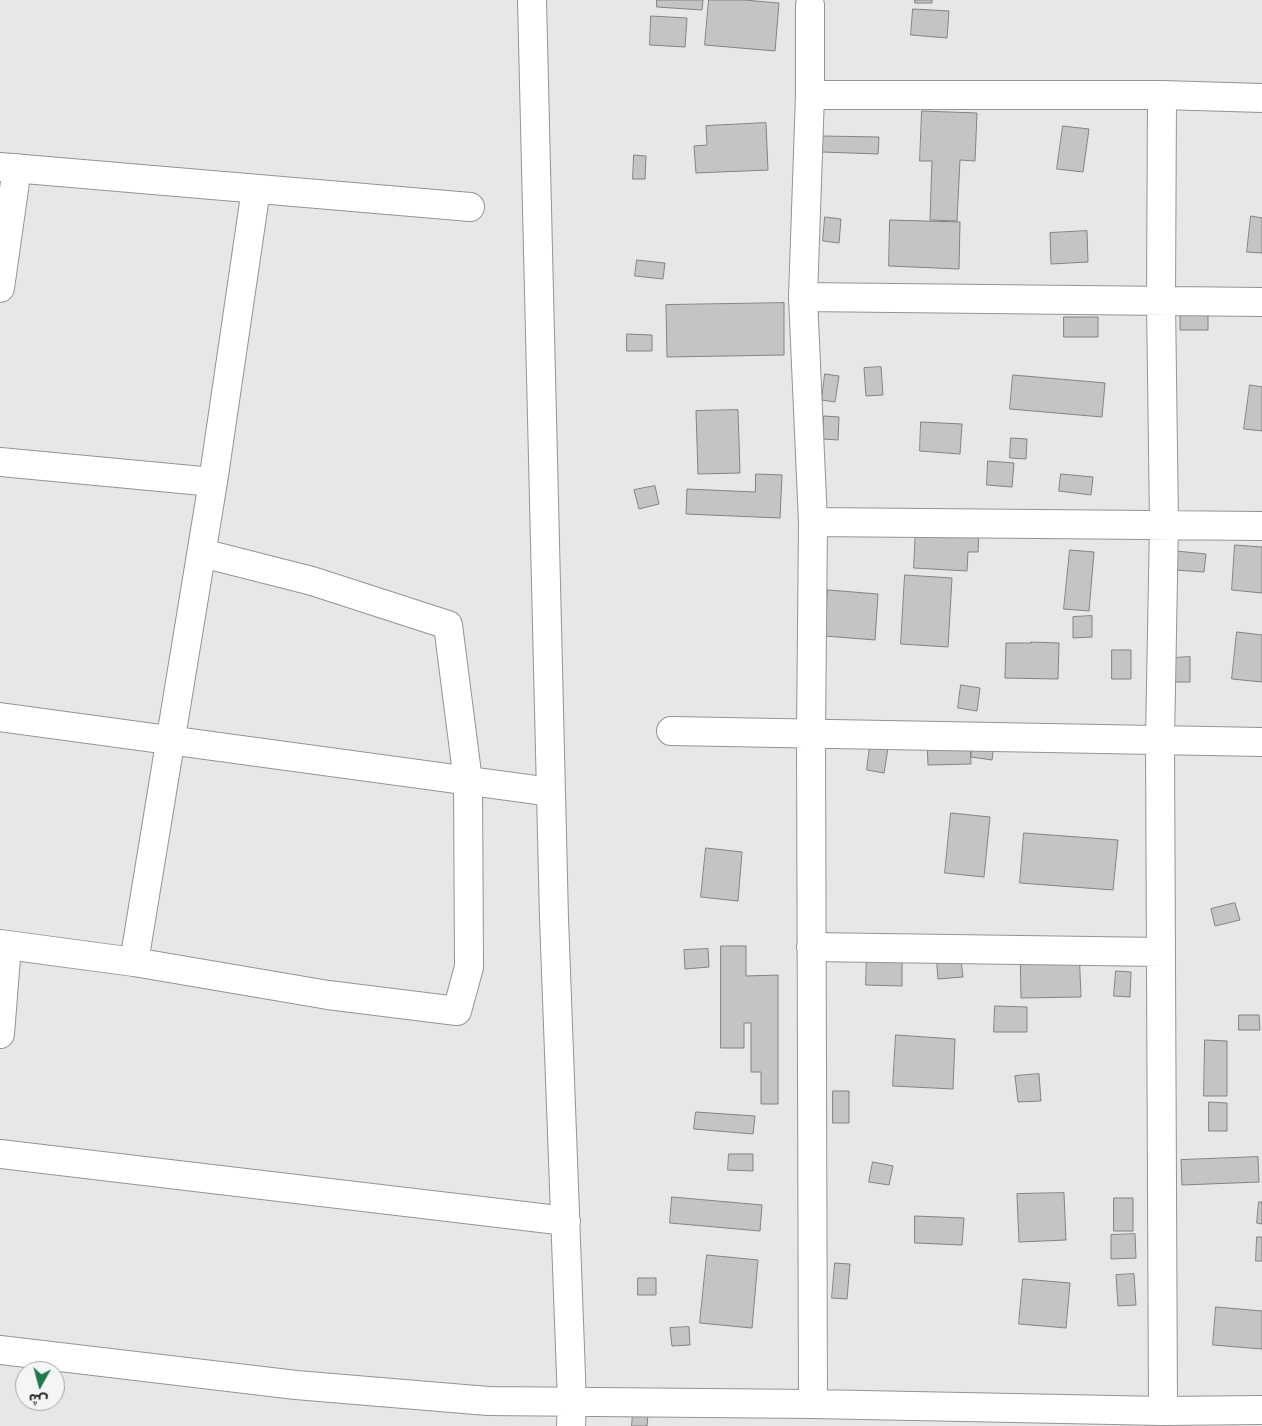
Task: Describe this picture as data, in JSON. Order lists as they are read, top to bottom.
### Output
{
  "north": "bottom"
}
